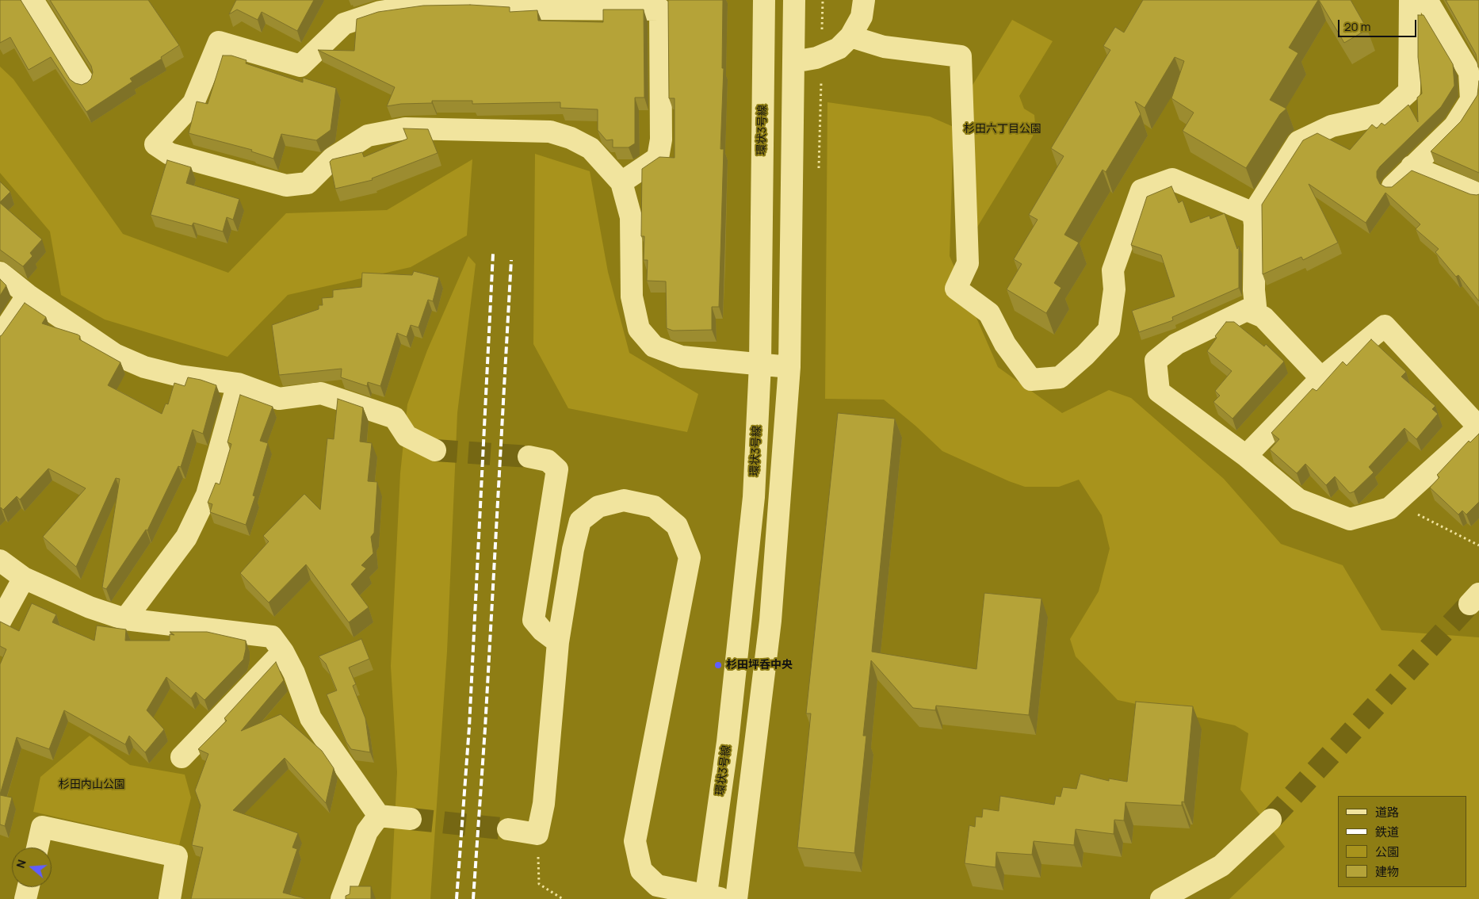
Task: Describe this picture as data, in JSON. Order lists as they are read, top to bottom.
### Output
{
  "streets": {
    "street": ["環状3号線"]
  },
  "parks": ["杉田六丁目公園", "杉田内山公園"],
  "places": ["杉田坪呑中央"],
  "legend": [
    "道路",
    "鉄道",
    "公園",
    "建物"
  ],
  "scale_bar": "20 m",
  "north": "left"
}
